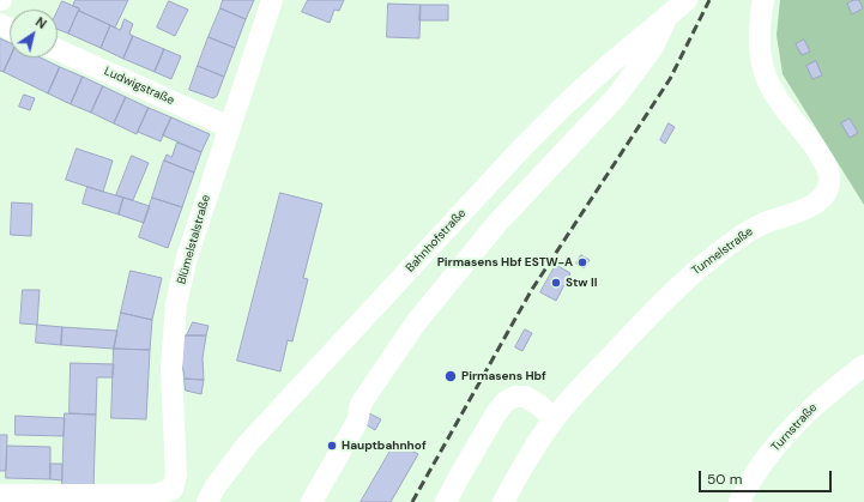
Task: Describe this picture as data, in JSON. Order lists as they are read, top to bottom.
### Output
{
  "streets": {
    "street": [
      "Ludwigstraße",
      "Blümelstalstraße",
      "Bahnhofstraße",
      "Tunnelstraße",
      "Turnstraße"
    ]
  },
  "crossings": [
    ["Ludwigstraße", "Blümelstalstraße"]
  ],
  "places": [
    "Pirmasens Hbf ESTW-A",
    "Stw II",
    "Pirmasens Hbf",
    "Hauptbahnhof"
  ],
  "scale_bar": "50 m",
  "north": "top right"
}
